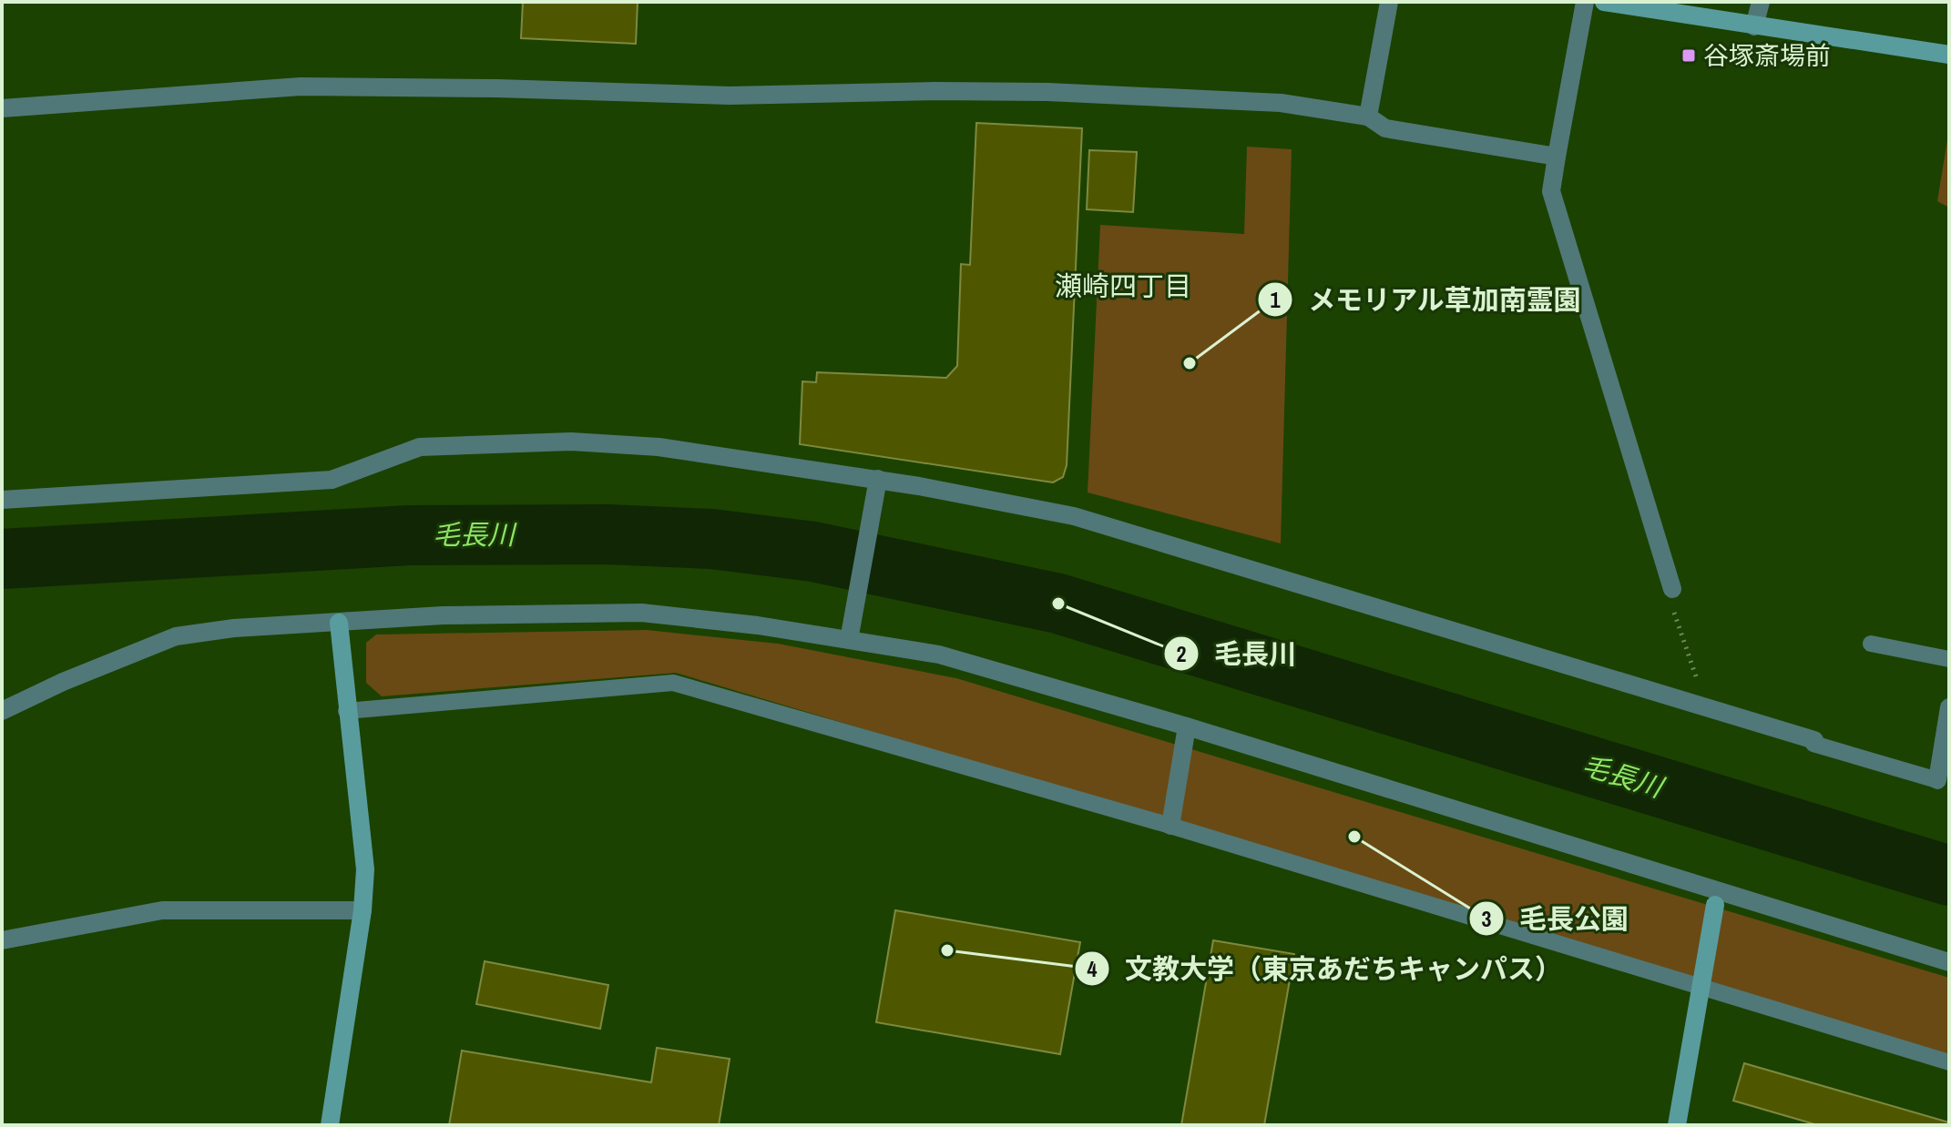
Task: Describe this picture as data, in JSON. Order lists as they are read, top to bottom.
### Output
{
  "districts": ["瀬崎四丁目"],
  "water": ["毛長川"],
  "places": {
    "transit": ["谷塚斎場前"],
    "other": [
      "メモリアル草加南霊園",
      "毛長川",
      "毛長公園",
      "文教大学（東京あだちキャンパス）"
    ]
  }
}
